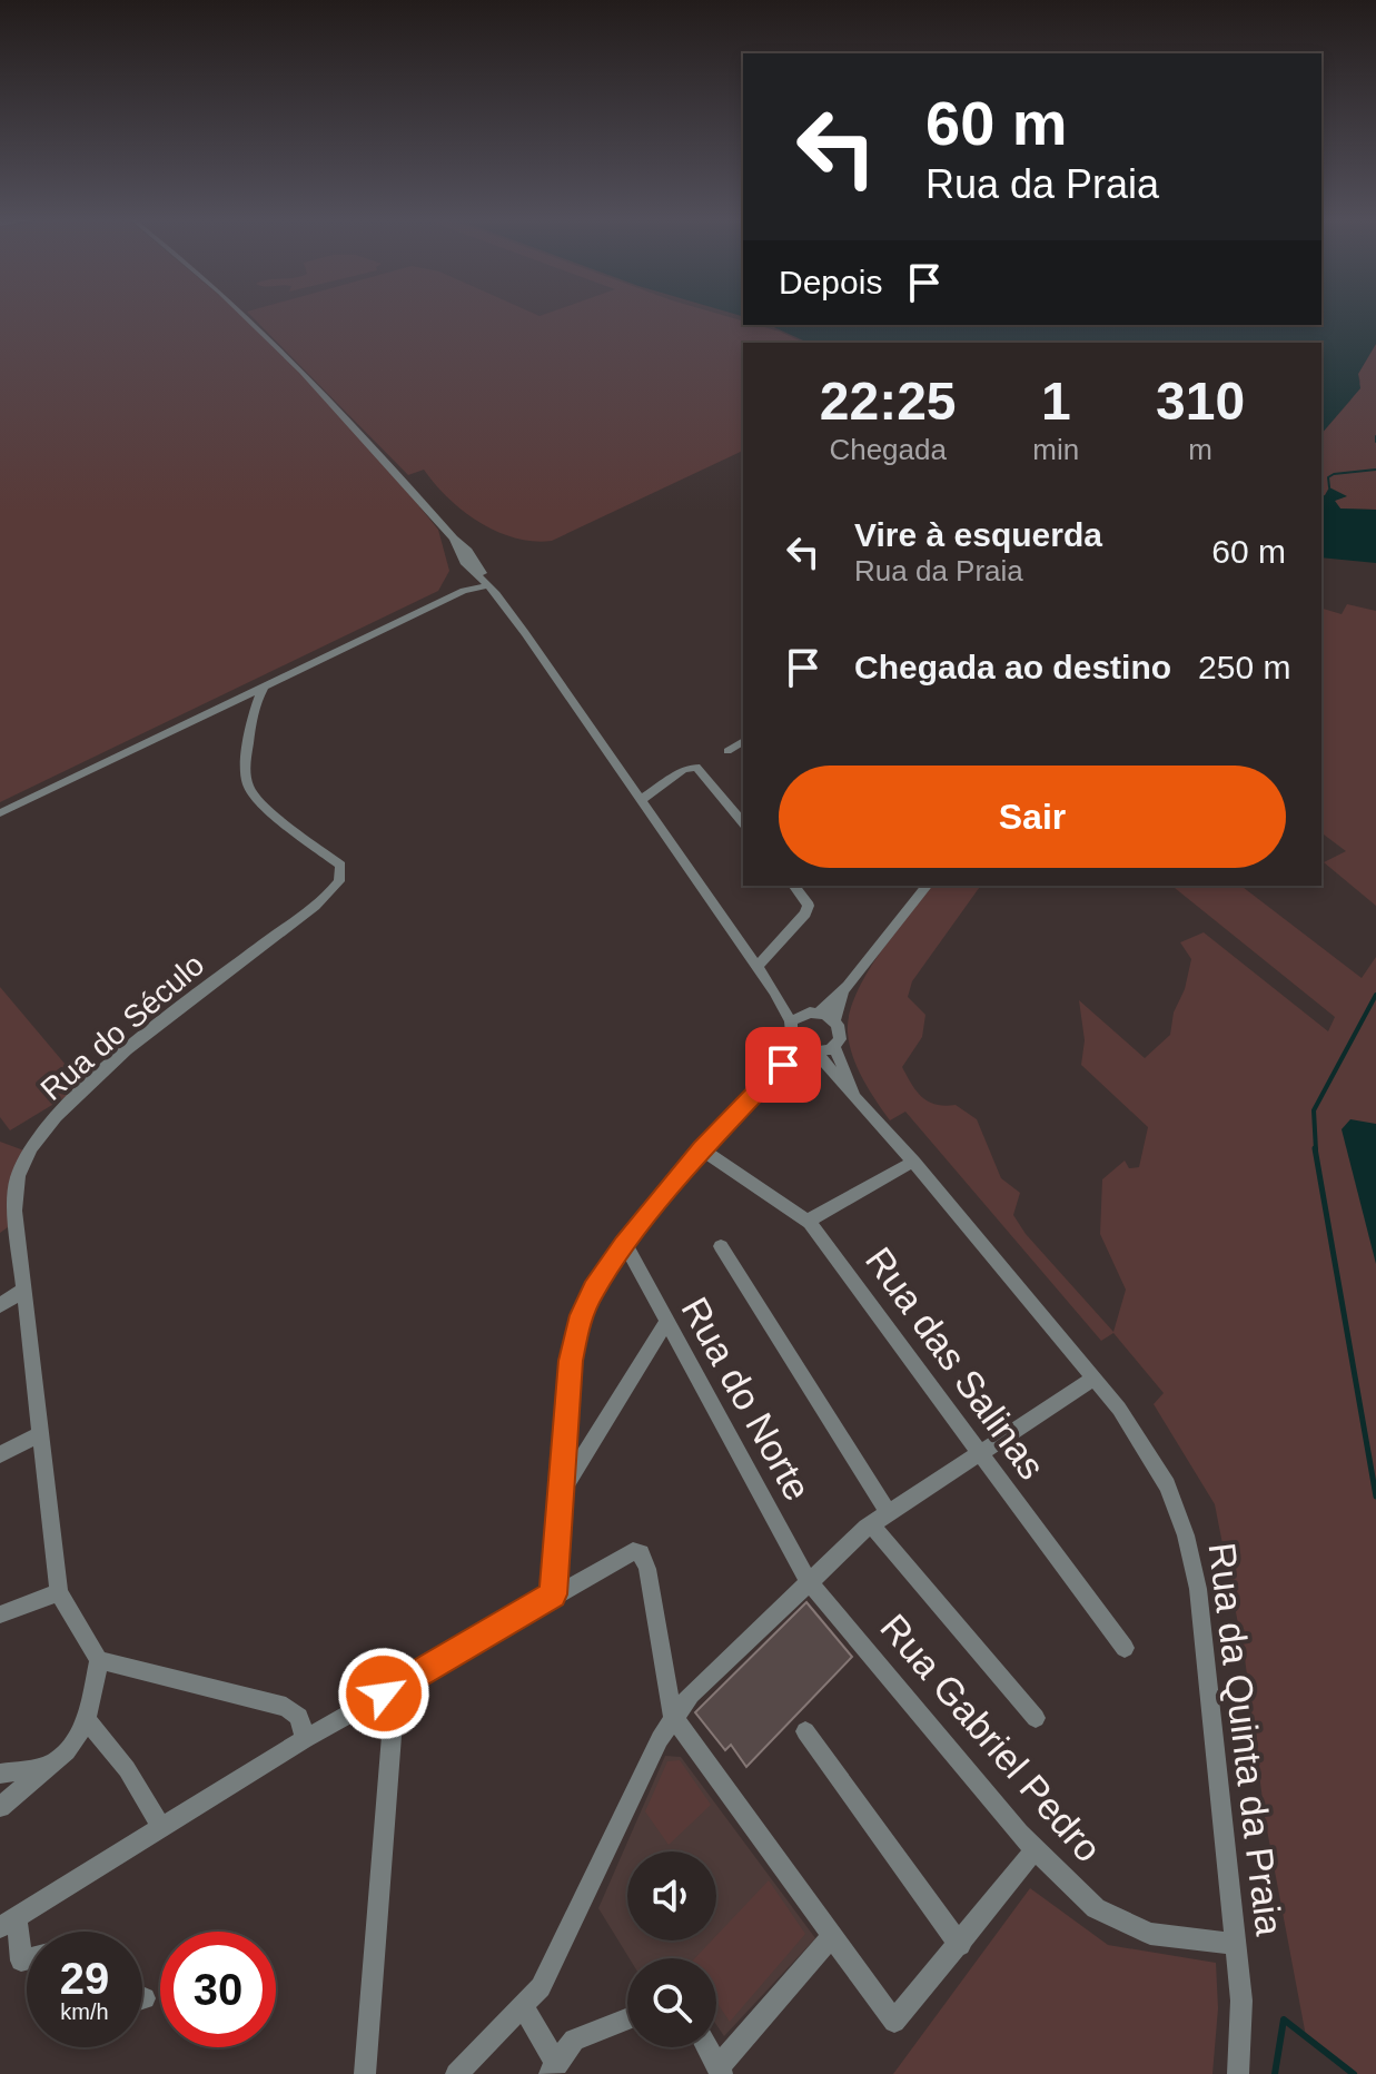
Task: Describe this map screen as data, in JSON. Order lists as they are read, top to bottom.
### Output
{
  "streets": {
    "street": [
      "Rua do Século",
      "Rua das Salinas",
      "Rua do Norte",
      "Rua Gabriel Pedro",
      "Rua da Quinta da Praia"
    ]
  },
  "crossings": [
    ["Rua do Norte", "Rua Gabriel Pedro"],
    ["Rua Gabriel Pedro", "Rua da Quinta da Praia"]
  ],
  "page": {
    "turn": ["60 m", "Rua da Praia"],
    "then": "Depois",
    "eta": [
      "22:25",
      "Chegada",
      "1",
      "min",
      "310",
      "m"
    ],
    "list": [
      {
        "name": "Vire à esquerda",
        "note": "Rua da Praia",
        "value": "60 m"
      },
      {
        "name": "Chegada ao destino",
        "value": "250 m"
      }
    ],
    "buttons": "Sair",
    "speed": "29 km/h",
    "limit": "30"
  }
}
